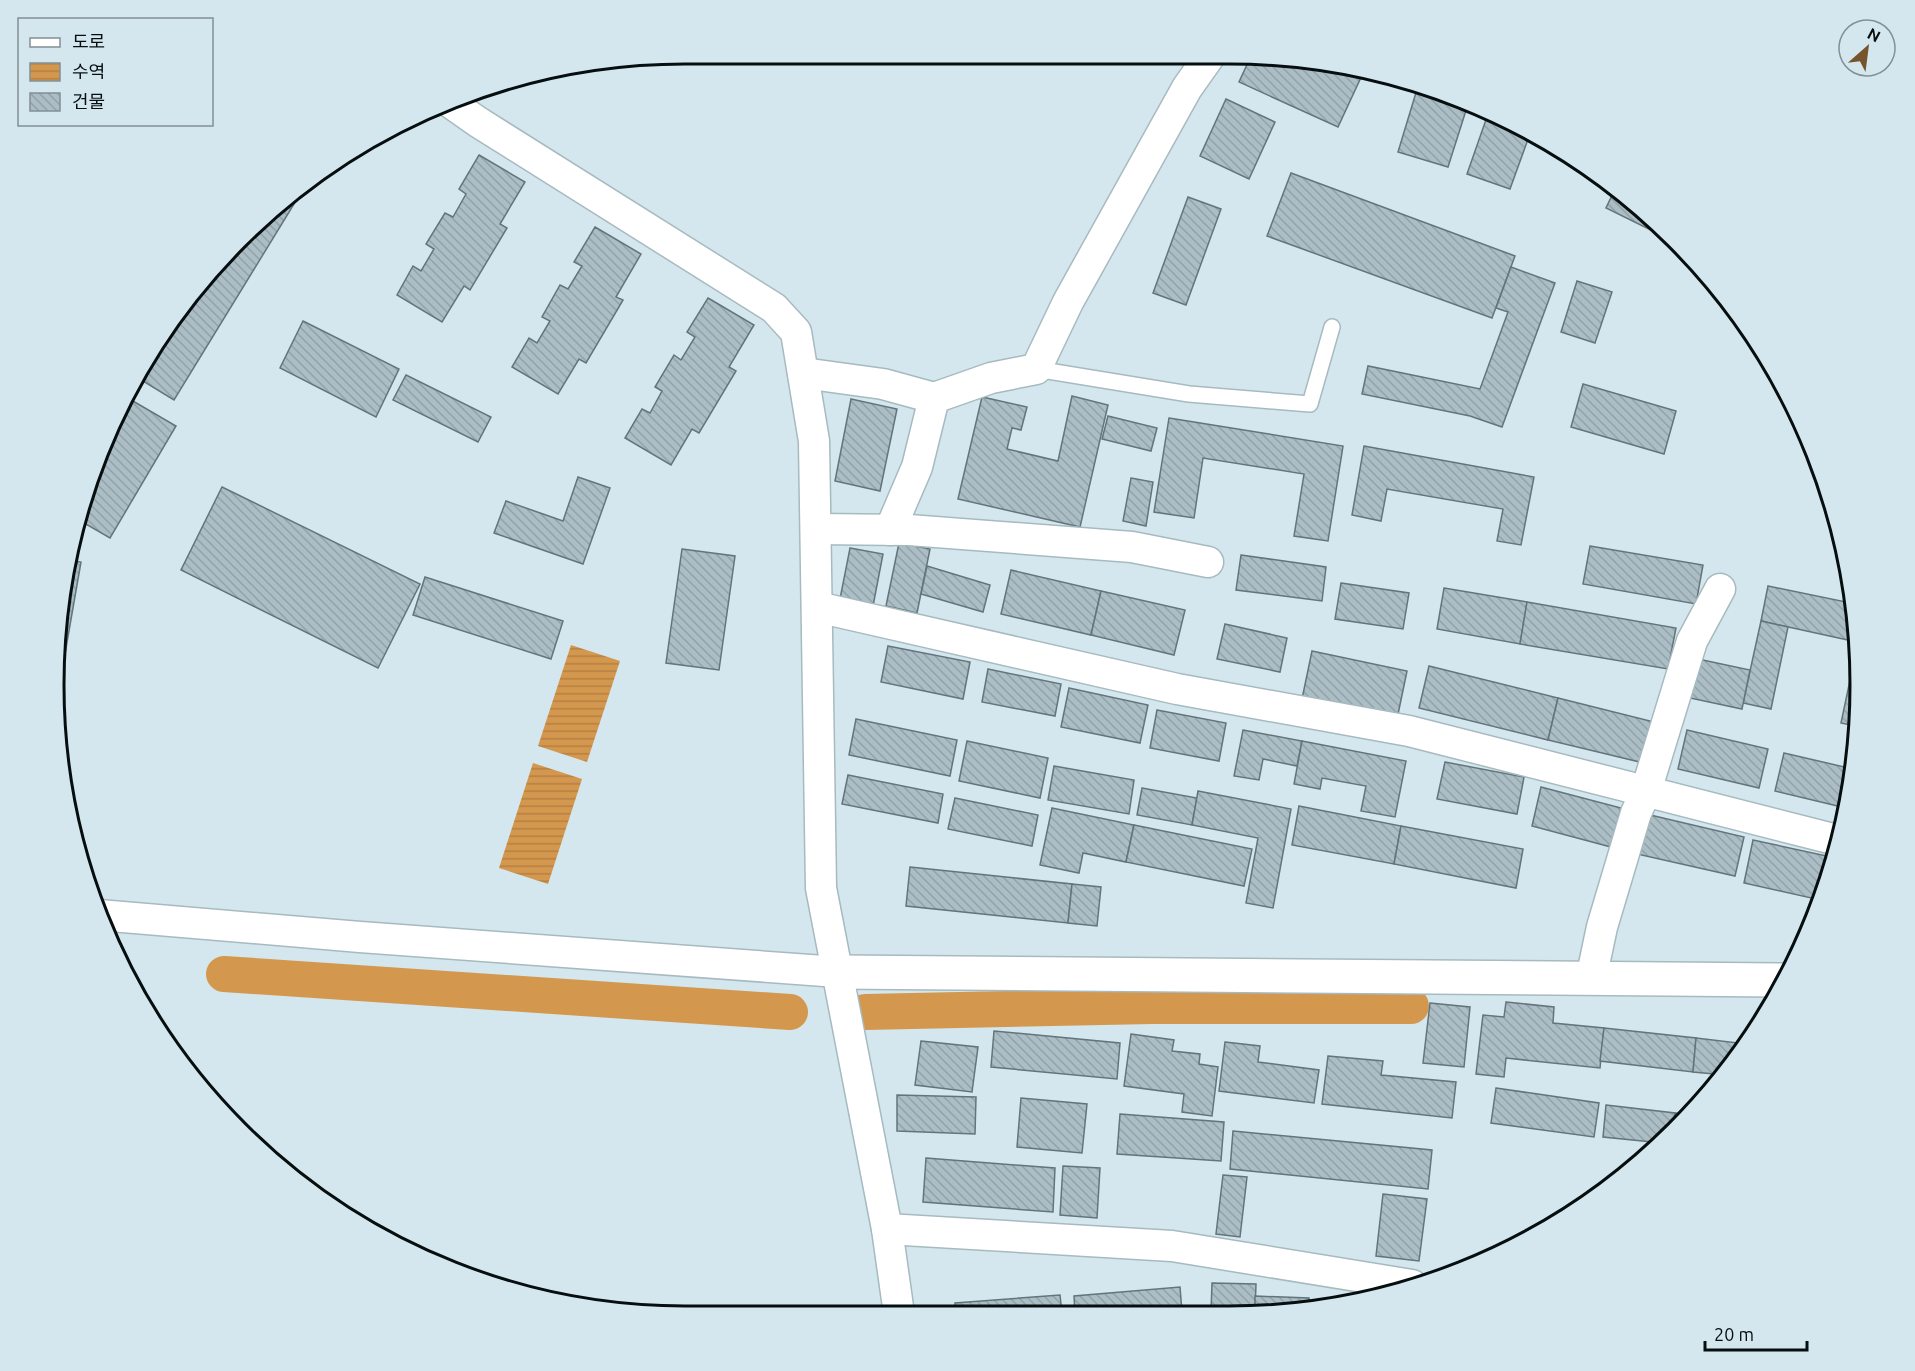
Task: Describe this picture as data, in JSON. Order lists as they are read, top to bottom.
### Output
{
  "legend": ["도로", "수역", "건물"],
  "scale_bar": "20 m",
  "north": "top right"
}
